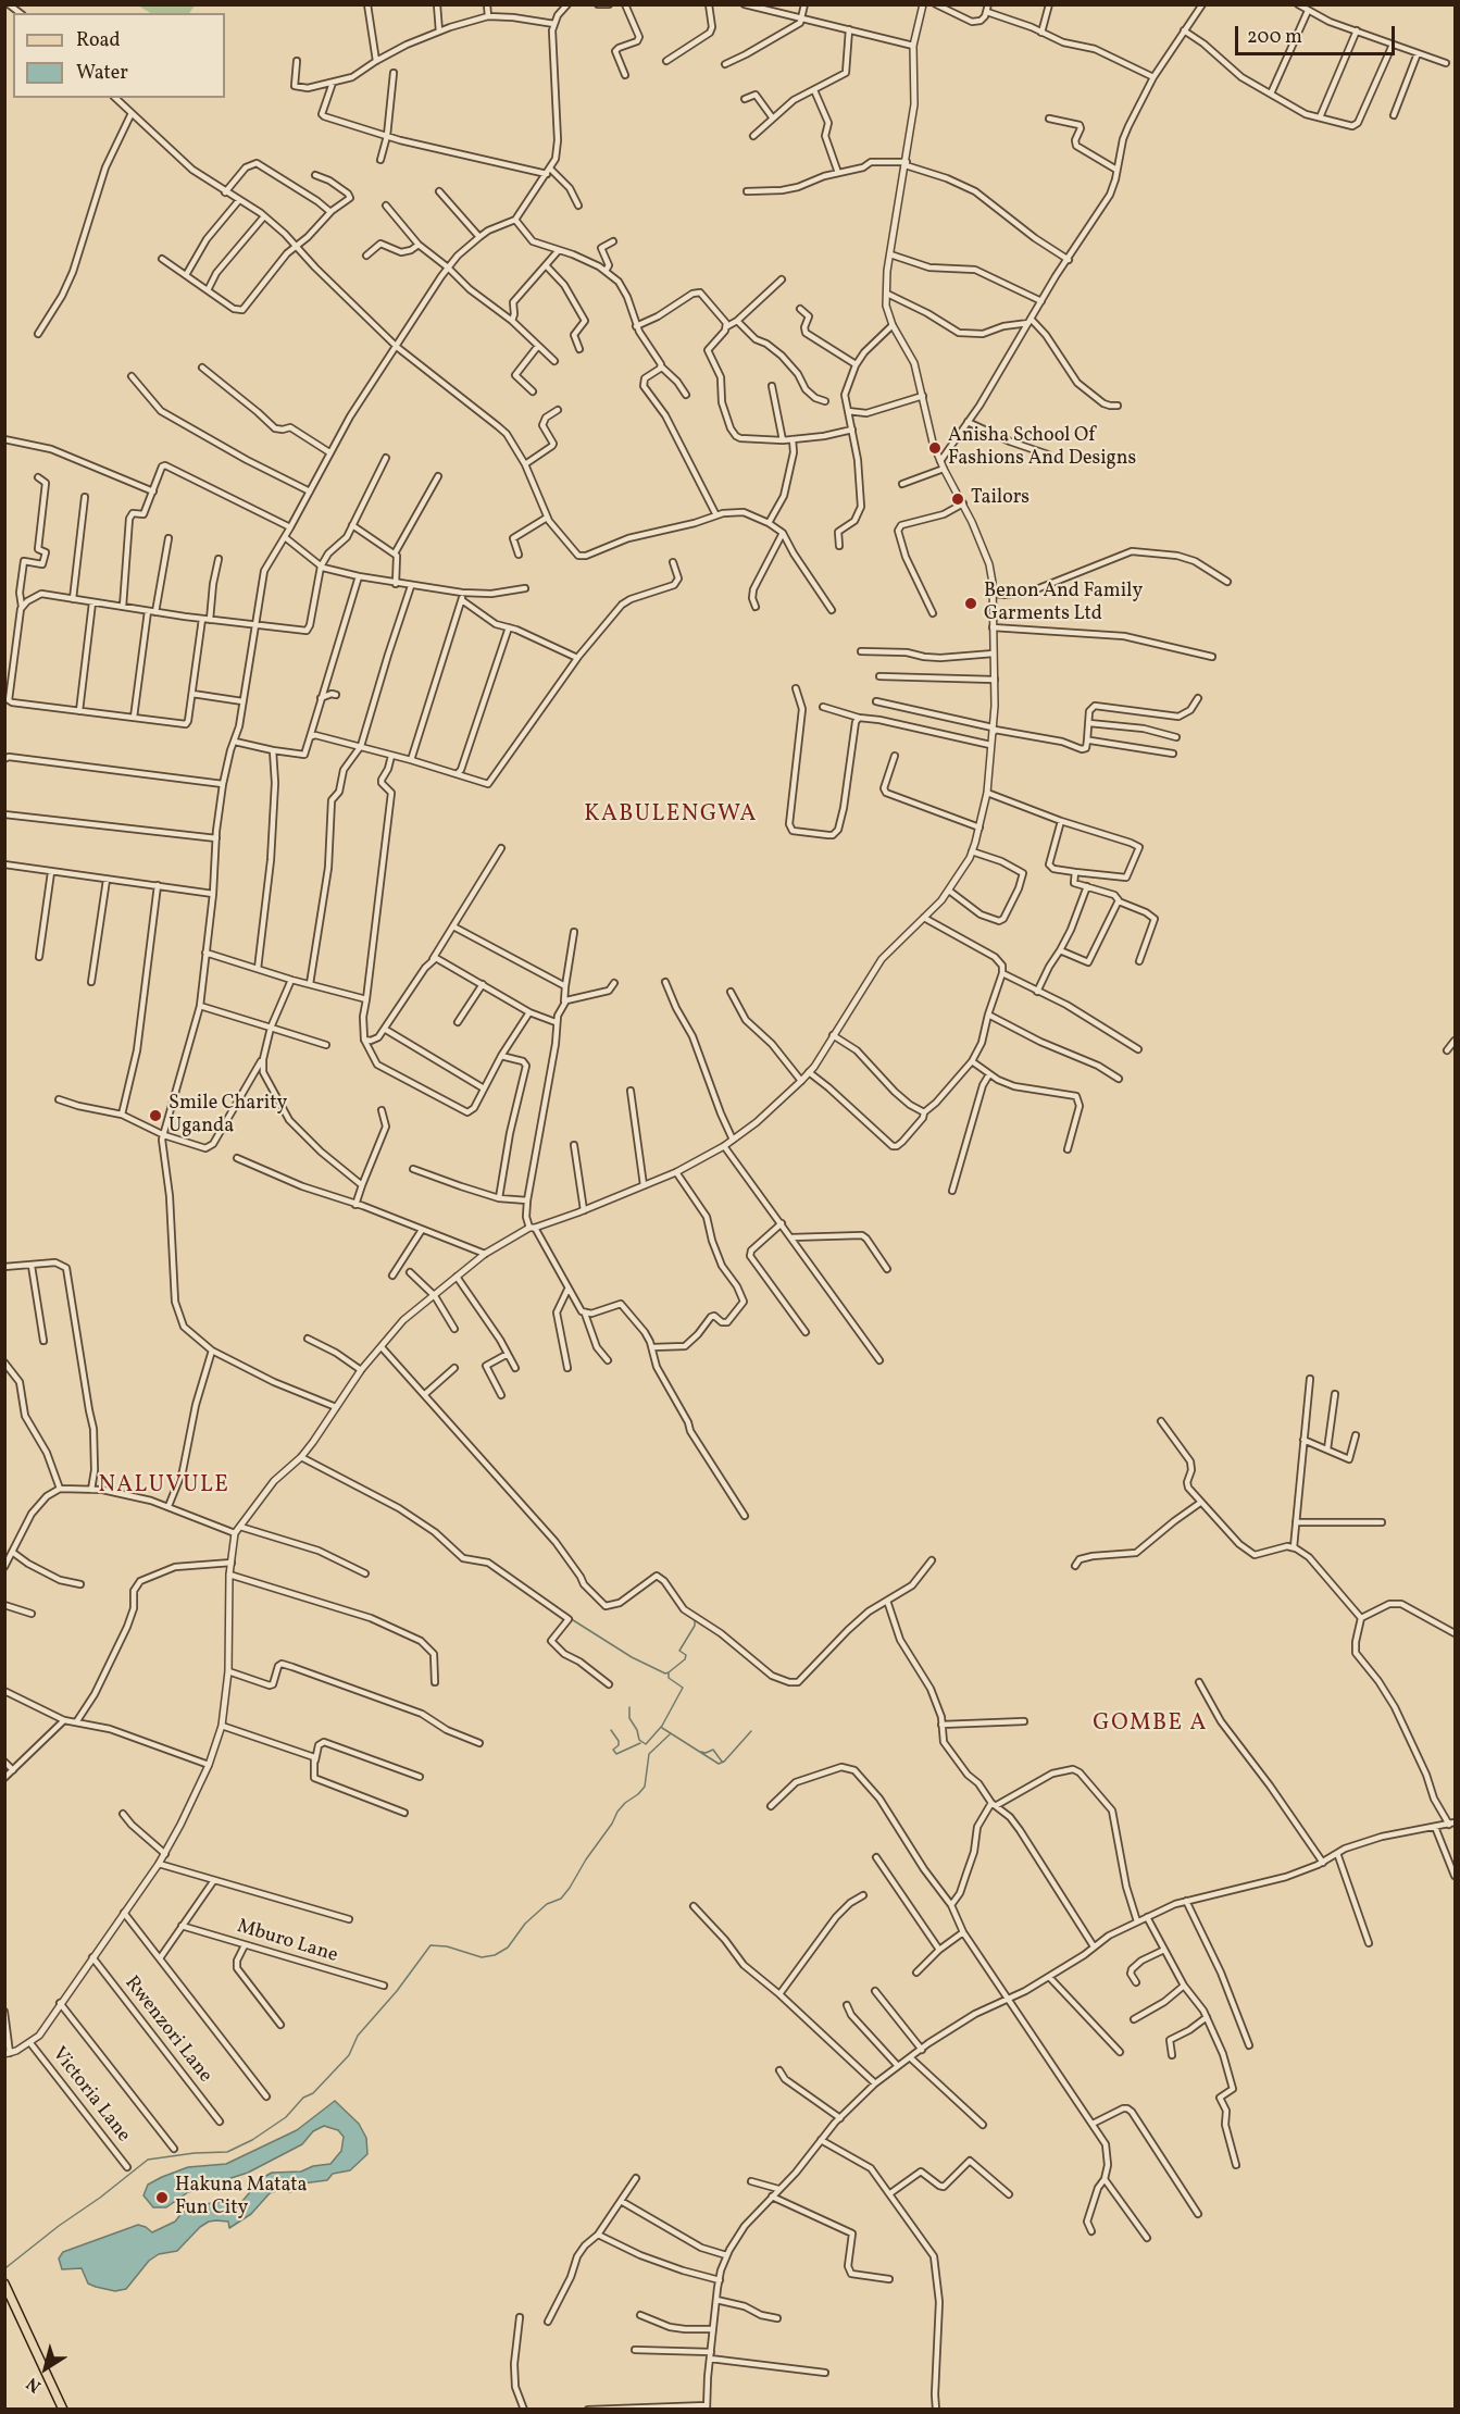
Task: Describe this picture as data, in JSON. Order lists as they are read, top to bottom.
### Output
{
  "streets": {
    "street": ["Mburo Lane", "Rwenzori Lane", "Victoria Lane"]
  },
  "districts": ["KABULENGWA", "NALUVULE", "GOMBE A"],
  "places": [
    "Anisha School Of Fashions And Designs",
    "Tailors",
    "Benon And Family Garments Ltd",
    "Smile Charity Uganda",
    "Hakuna Matata Fun City"
  ],
  "legend": ["Road", "Water"],
  "scale_bar": "200 m",
  "north": "bottom left"
}
